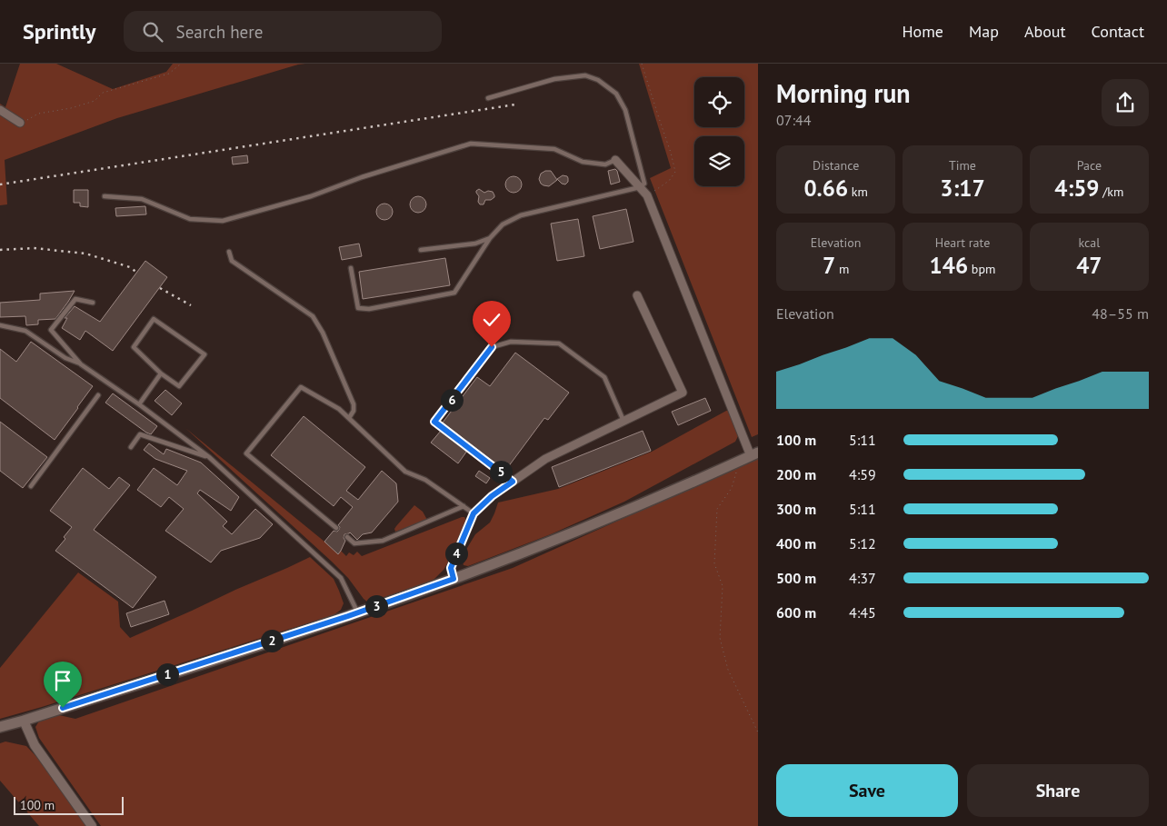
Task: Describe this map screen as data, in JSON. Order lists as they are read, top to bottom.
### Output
{
  "scale_bar": "100 m",
  "page": {
    "header": "Sprintly",
    "search": "Search here",
    "nav": [
      "Home",
      "Map",
      "About",
      "Contact"
    ],
    "heading": ["Morning run", "07:44"],
    "stats": [
      ["Distance", "0.66 km"],
      ["Time", "3:17"],
      ["Pace", "4:59 /km"],
      ["Elevation", "7 m"],
      ["Heart rate", "146 bpm"],
      ["kcal", "47"]
    ],
    "chart": ["Elevation", "48–55 m"],
    "pins": [
      "6",
      "5",
      "4",
      "3",
      "2",
      "1"
    ],
    "list": [
      {
        "name": "100 m",
        "note": "5:11"
      },
      {
        "name": "200 m",
        "note": "4:59"
      },
      {
        "name": "300 m",
        "note": "5:11"
      },
      {
        "name": "400 m",
        "note": "5:12"
      },
      {
        "name": "500 m",
        "note": "4:37"
      },
      {
        "name": "600 m",
        "note": "4:45"
      }
    ],
    "buttons": ["Save", "Share"],
    "scale": "100 m"
  }
}
